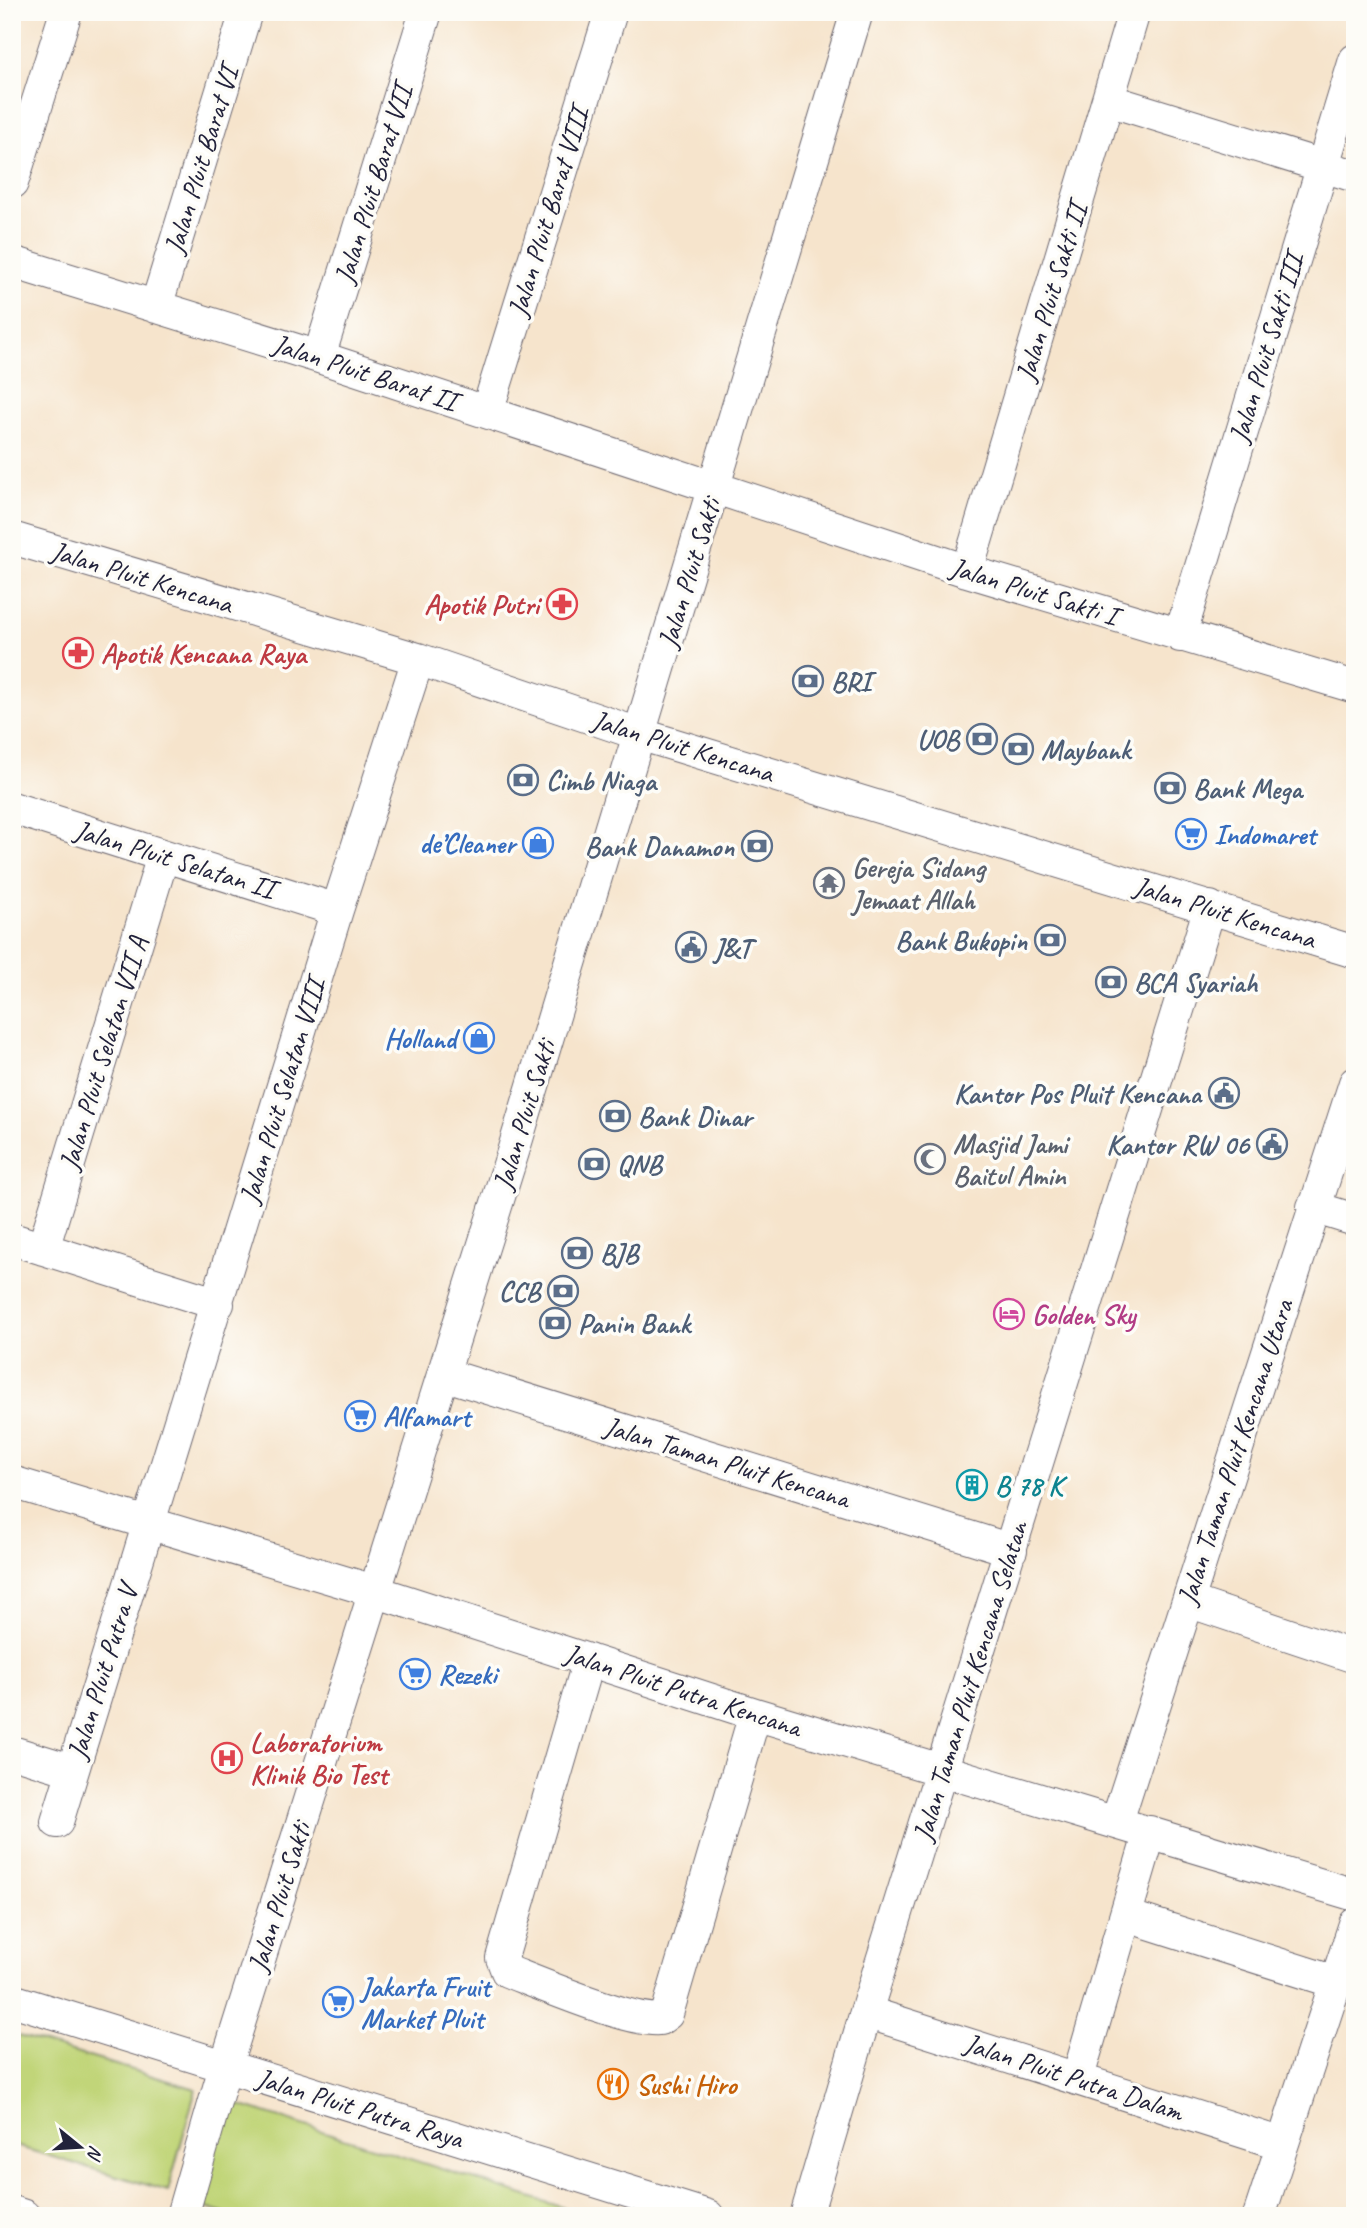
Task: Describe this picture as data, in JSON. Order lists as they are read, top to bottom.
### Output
{
  "streets": {
    "street": [
      "Jalan Pluit Barat VI",
      "Jalan Pluit Barat VII",
      "Jalan Pluit Barat VIII",
      "Jalan Pluit Sakti II",
      "Jalan Pluit Sakti III",
      "Jalan Pluit Barat II",
      "Jalan Pluit Sakti",
      "Jalan Pluit Kencana",
      "Jalan Pluit Sakti I",
      "Jalan Pluit Selatan II",
      "Jalan Pluit Selatan VII A",
      "Jalan Pluit Selatan VIII",
      "Jalan Taman Pluit Kencana Utara",
      "Jalan Taman Pluit Kencana",
      "Jalan Pluit Putra V",
      "Jalan Taman Pluit Kencana Selatan",
      "Jalan Pluit Putra Kencana",
      "Jalan Pluit Putra Dalam",
      "Jalan Pluit Putra Raya"
    ]
  },
  "crossings": [
    ["Jalan Pluit Barat VI", "Jalan Pluit Barat II"],
    ["Jalan Pluit Barat VII", "Jalan Pluit Barat II"],
    ["Jalan Pluit Barat VIII", "Jalan Pluit Barat II"],
    ["Jalan Pluit Sakti II", "Jalan Pluit Sakti I"],
    ["Jalan Pluit Sakti III", "Jalan Pluit Sakti I"],
    ["Jalan Pluit Barat II", "Jalan Pluit Sakti"],
    ["Jalan Pluit Barat II", "Jalan Pluit Sakti I"],
    ["Jalan Pluit Sakti", "Jalan Pluit Kencana"],
    ["Jalan Pluit Sakti", "Jalan Pluit Sakti I"],
    ["Jalan Pluit Sakti", "Jalan Taman Pluit Kencana"],
    ["Jalan Pluit Sakti", "Jalan Pluit Putra Kencana"],
    ["Jalan Pluit Sakti", "Jalan Pluit Putra Raya"],
    ["Jalan Pluit Kencana", "Jalan Pluit Selatan VIII"],
    ["Jalan Pluit Kencana", "Jalan Taman Pluit Kencana Selatan"],
    ["Jalan Pluit Selatan II", "Jalan Pluit Selatan VII A"],
    ["Jalan Pluit Selatan II", "Jalan Pluit Selatan VIII"],
    ["Jalan Pluit Selatan VIII", "Jalan Pluit Putra V"],
    ["Jalan Pluit Selatan VIII", "Jalan Pluit Putra Kencana"],
    ["Jalan Taman Pluit Kencana Utara", "Jalan Pluit Putra Kencana"],
    ["Jalan Taman Pluit Kencana", "Jalan Taman Pluit Kencana Selatan"],
    ["Jalan Pluit Putra V", "Jalan Pluit Putra Kencana"],
    ["Jalan Taman Pluit Kencana Selatan", "Jalan Pluit Putra Kencana"],
    ["Jalan Taman Pluit Kencana Selatan", "Jalan Pluit Putra Dalam"]
  ],
  "places": {
    "pharmacy": ["Apotik Putri", "Apotik Kencana Raya"],
    "bank": [
      "BRI",
      "UOB",
      "Maybank",
      "Cimb Niaga",
      "Bank Mega",
      "Bank Danamon",
      "Bank Bukopin",
      "BCA Syariah",
      "Bank Dinar",
      "QNB",
      "BJB",
      "CCB",
      "Panin Bank"
    ],
    "supermarket": [
      "Indomaret",
      "Alfamart",
      "Rezeki",
      "Jakarta Fruit Market Pluit"
    ],
    "shop": ["de’Cleaner", "Holland"],
    "temple": ["Gereja Sidang Jemaat Allah"],
    "public building": ["J&T", "Kantor Pos Pluit Kencana", "Kantor RW 06"],
    "mosque": ["Masjid Jami Baitul Amin"],
    "hotel": ["Golden Sky"],
    "building": ["B 78 K"],
    "hospital": ["Laboratorium Klinik Bio Test"],
    "restaurant": ["Sushi Hiro"]
  },
  "north": "right"
}
